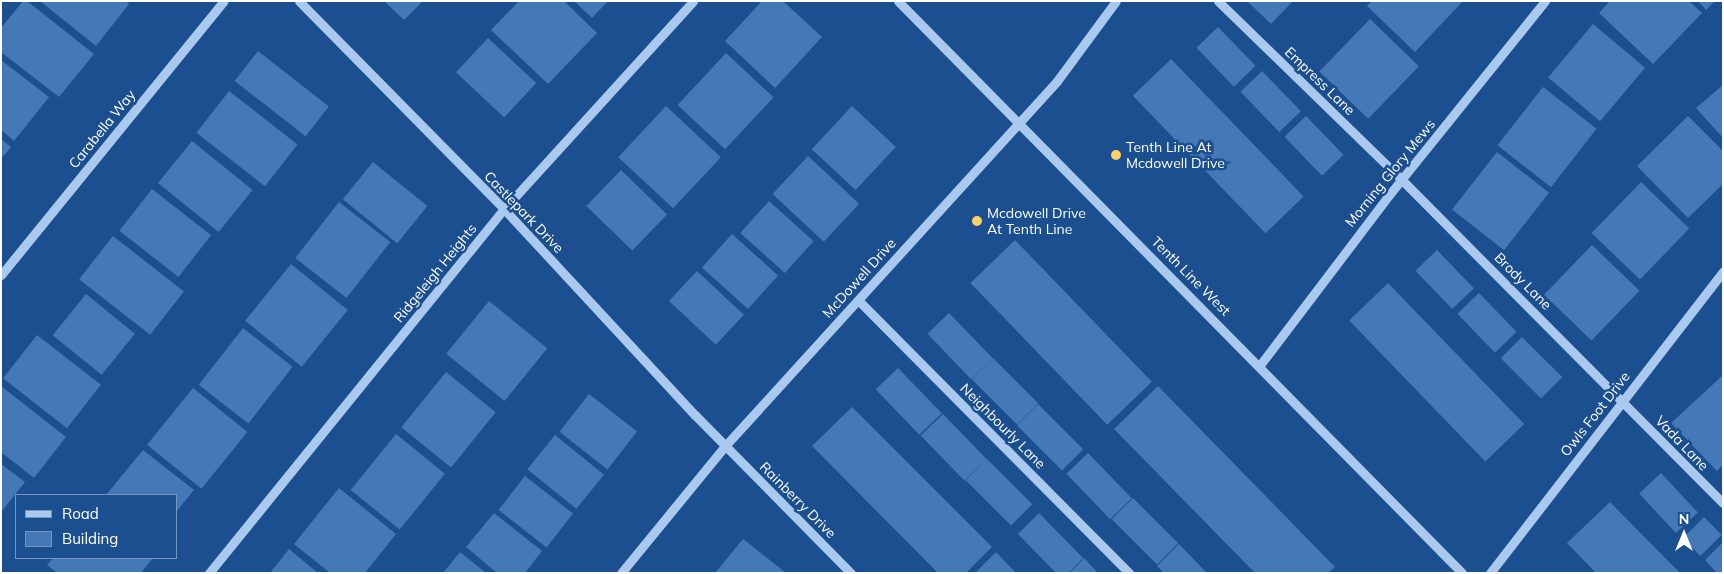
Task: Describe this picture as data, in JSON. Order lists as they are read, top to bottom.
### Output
{
  "streets": {
    "street": [
      "Empress Lane",
      "Carabella Way",
      "Morning Glory Mews",
      "Castlepark Drive",
      "Ridgeleigh Heights",
      "Tenth Line West",
      "McDowell Drive",
      "Brody Lane",
      "Owls Foot Drive",
      "Neighbourly Lane",
      "Vada Lane",
      "Rainberry Drive"
    ]
  },
  "crossings": [
    ["Empress Lane", "Morning Glory Mews"],
    ["Empress Lane", "Brody Lane"],
    ["Morning Glory Mews", "Tenth Line West"],
    ["Morning Glory Mews", "Brody Lane"],
    ["Castlepark Drive", "Ridgeleigh Heights"],
    ["Castlepark Drive", "McDowell Drive"],
    ["Castlepark Drive", "Rainberry Drive"],
    ["Tenth Line West", "McDowell Drive"],
    ["McDowell Drive", "Neighbourly Lane"],
    ["McDowell Drive", "Rainberry Drive"],
    ["Brody Lane", "Owls Foot Drive"],
    ["Brody Lane", "Vada Lane"],
    ["Owls Foot Drive", "Vada Lane"]
  ],
  "places": ["Tenth Line At Mcdowell Drive", "Mcdowell Drive At Tenth Line"],
  "legend": ["Road", "Building"],
  "north": "top"
}
